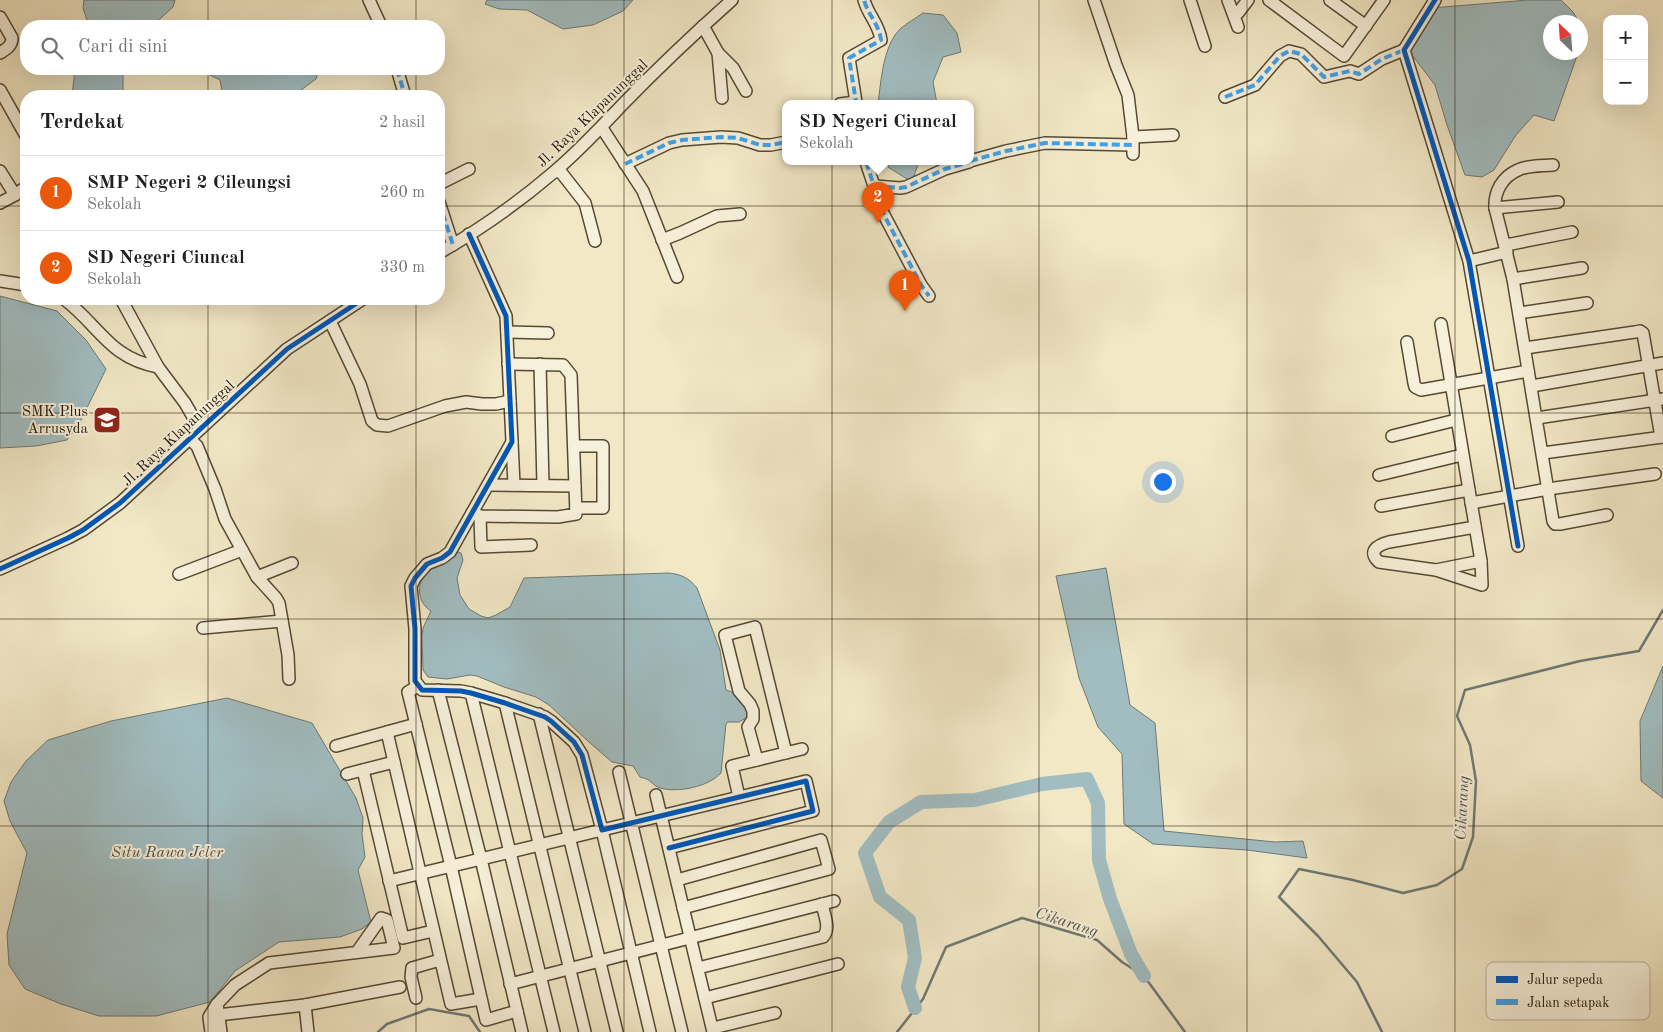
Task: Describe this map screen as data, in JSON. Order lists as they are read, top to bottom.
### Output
{
  "streets": {
    "street": ["Jl. Raya Klapanunggal"]
  },
  "water": ["Cikarang", "Situ Rawa Jeler"],
  "places": {
    "school or university": ["SMK Plus Arrusyda"]
  },
  "legend": ["Jalur sepeda", "Jalan setapak"],
  "north": "top left",
  "page": {
    "map_buttons": ["+", "−"],
    "search": "Cari di sini",
    "heading": ["Terdekat", "2 hasil"],
    "popup": ["SD Negeri Ciuncal", "Sekolah"],
    "list": [
      {
        "mark": "1",
        "name": "SMP Negeri 2 Cileungsi",
        "note": "Sekolah",
        "value": "260 m"
      },
      {
        "mark": "2",
        "name": "SD Negeri Ciuncal",
        "note": "Sekolah",
        "value": "330 m"
      }
    ],
    "pins": ["2", "1"]
  }
}
